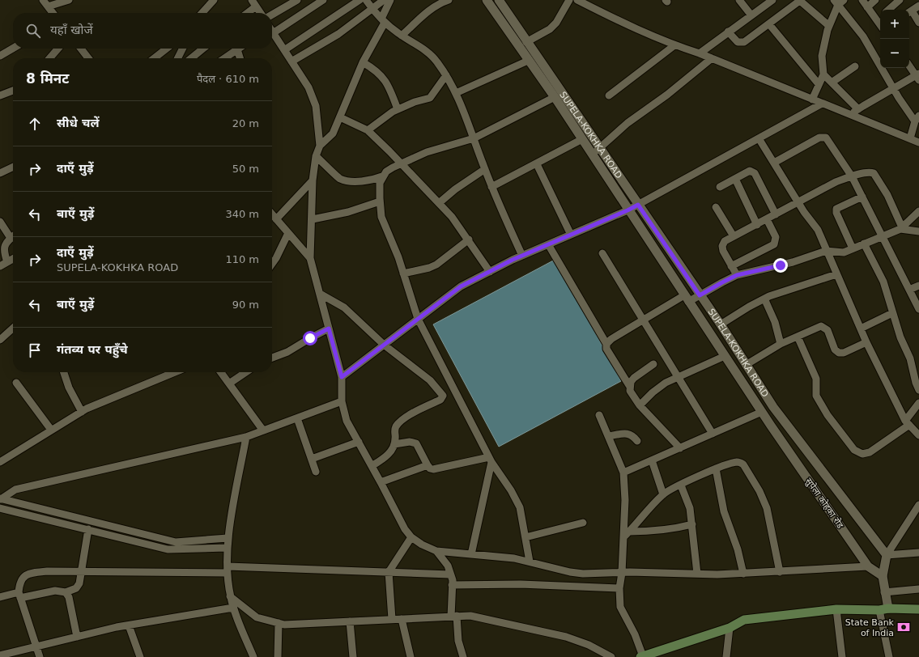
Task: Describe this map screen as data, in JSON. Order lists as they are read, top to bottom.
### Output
{
  "streets": {
    "street": ["SUPELA-KOKHKA ROAD", "सुपेला कोहका रोड"]
  },
  "crossings": [
    ["SUPELA-KOKHKA ROAD", "सुपेला कोहका रोड"]
  ],
  "places": {
    "bank": ["State Bank of India"]
  },
  "page": {
    "map_buttons": ["+", "−"],
    "search": "यहाँ खोजें",
    "heading": ["8 मिनट", "पैदल · 610 m"],
    "list": [
      ["सीधे चलें", "20 m"],
      ["दाएँ मुड़ें", "50 m"],
      ["बाएँ मुड़ें", "340 m"],
      ["दाएँ मुड़ें", "SUPELA-KOKHKA ROAD", "110 m"],
      ["बाएँ मुड़ें", "90 m"],
      "गंतव्य पर पहुँचे"
    ]
  }
}
